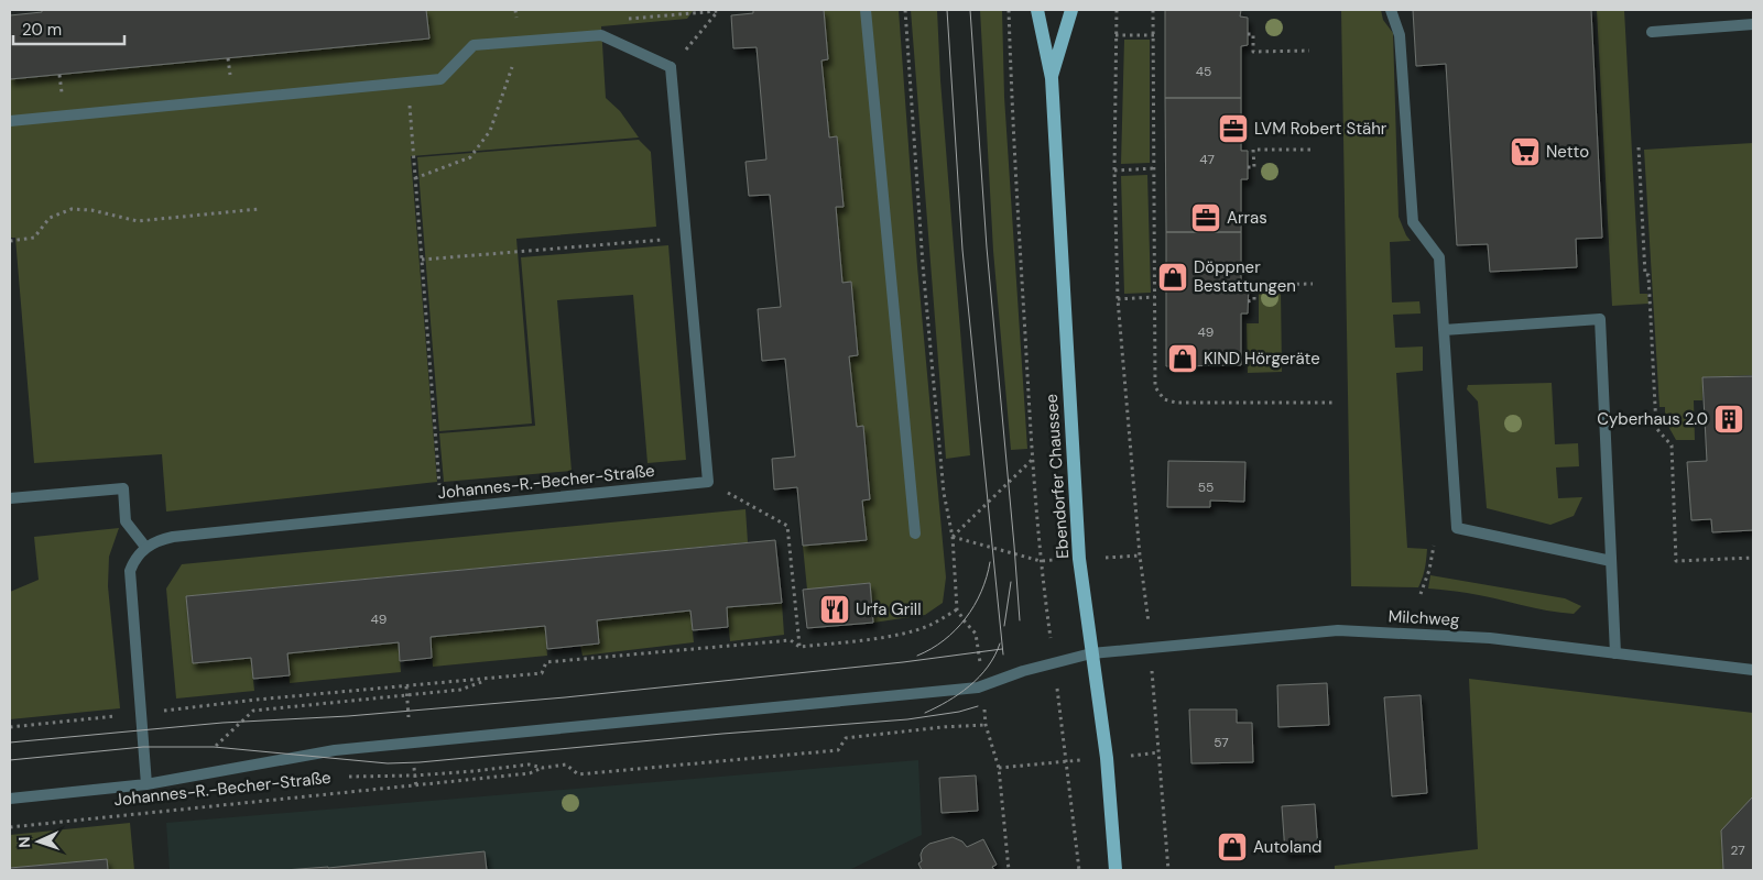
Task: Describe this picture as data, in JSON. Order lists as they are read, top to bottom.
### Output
{
  "streets": {
    "main road": ["Ebendorfer Chaussee"],
    "street": ["Johannes-R.-Becher-Straße", "Milchweg"]
  },
  "crossings": [
    ["Ebendorfer Chaussee", "Johannes-R.-Becher-Straße"],
    ["Ebendorfer Chaussee", "Milchweg"],
    ["Johannes-R.-Becher-Straße", "Milchweg"]
  ],
  "places": {
    "office": ["LVM Robert Stähr", "Arras"],
    "supermarket": ["Netto"],
    "shop": ["Döppner Bestattungen", "KIND Hörgeräte", "Autoland"],
    "building": ["Cyberhaus 2.0"],
    "restaurant": ["Urfa Grill"]
  },
  "house_numbers": [
    "45",
    "47",
    "49",
    "55",
    "49",
    "57",
    "27"
  ],
  "scale_bar": "20 m",
  "north": "left"
}
